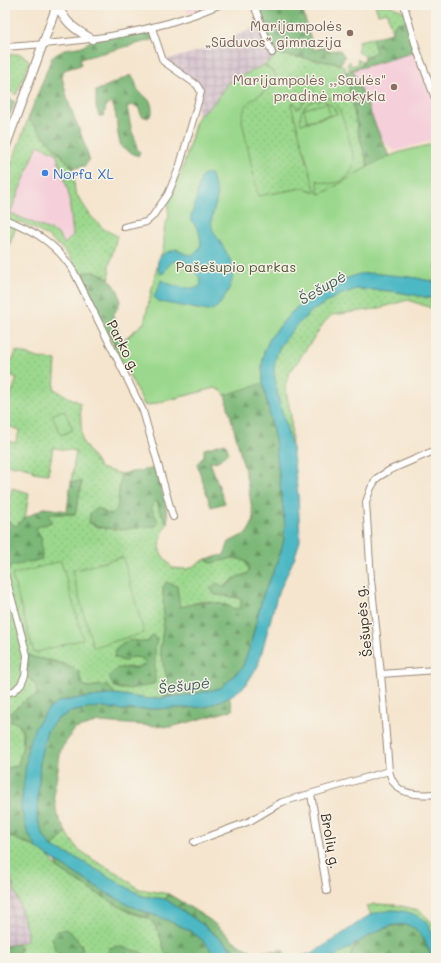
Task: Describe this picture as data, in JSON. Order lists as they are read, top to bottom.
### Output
{
  "streets": {
    "street": ["Parko g.", "Šešupės g.", "Brolių g."]
  },
  "water": ["Šešupė"],
  "parks": ["Pašešupio parkas"],
  "places": ["Marijampolės „Sūduvos“ gimnazija", "Marijampolės ,,Saulės\" pradinė mokykla", "Norfa XL"]
}
